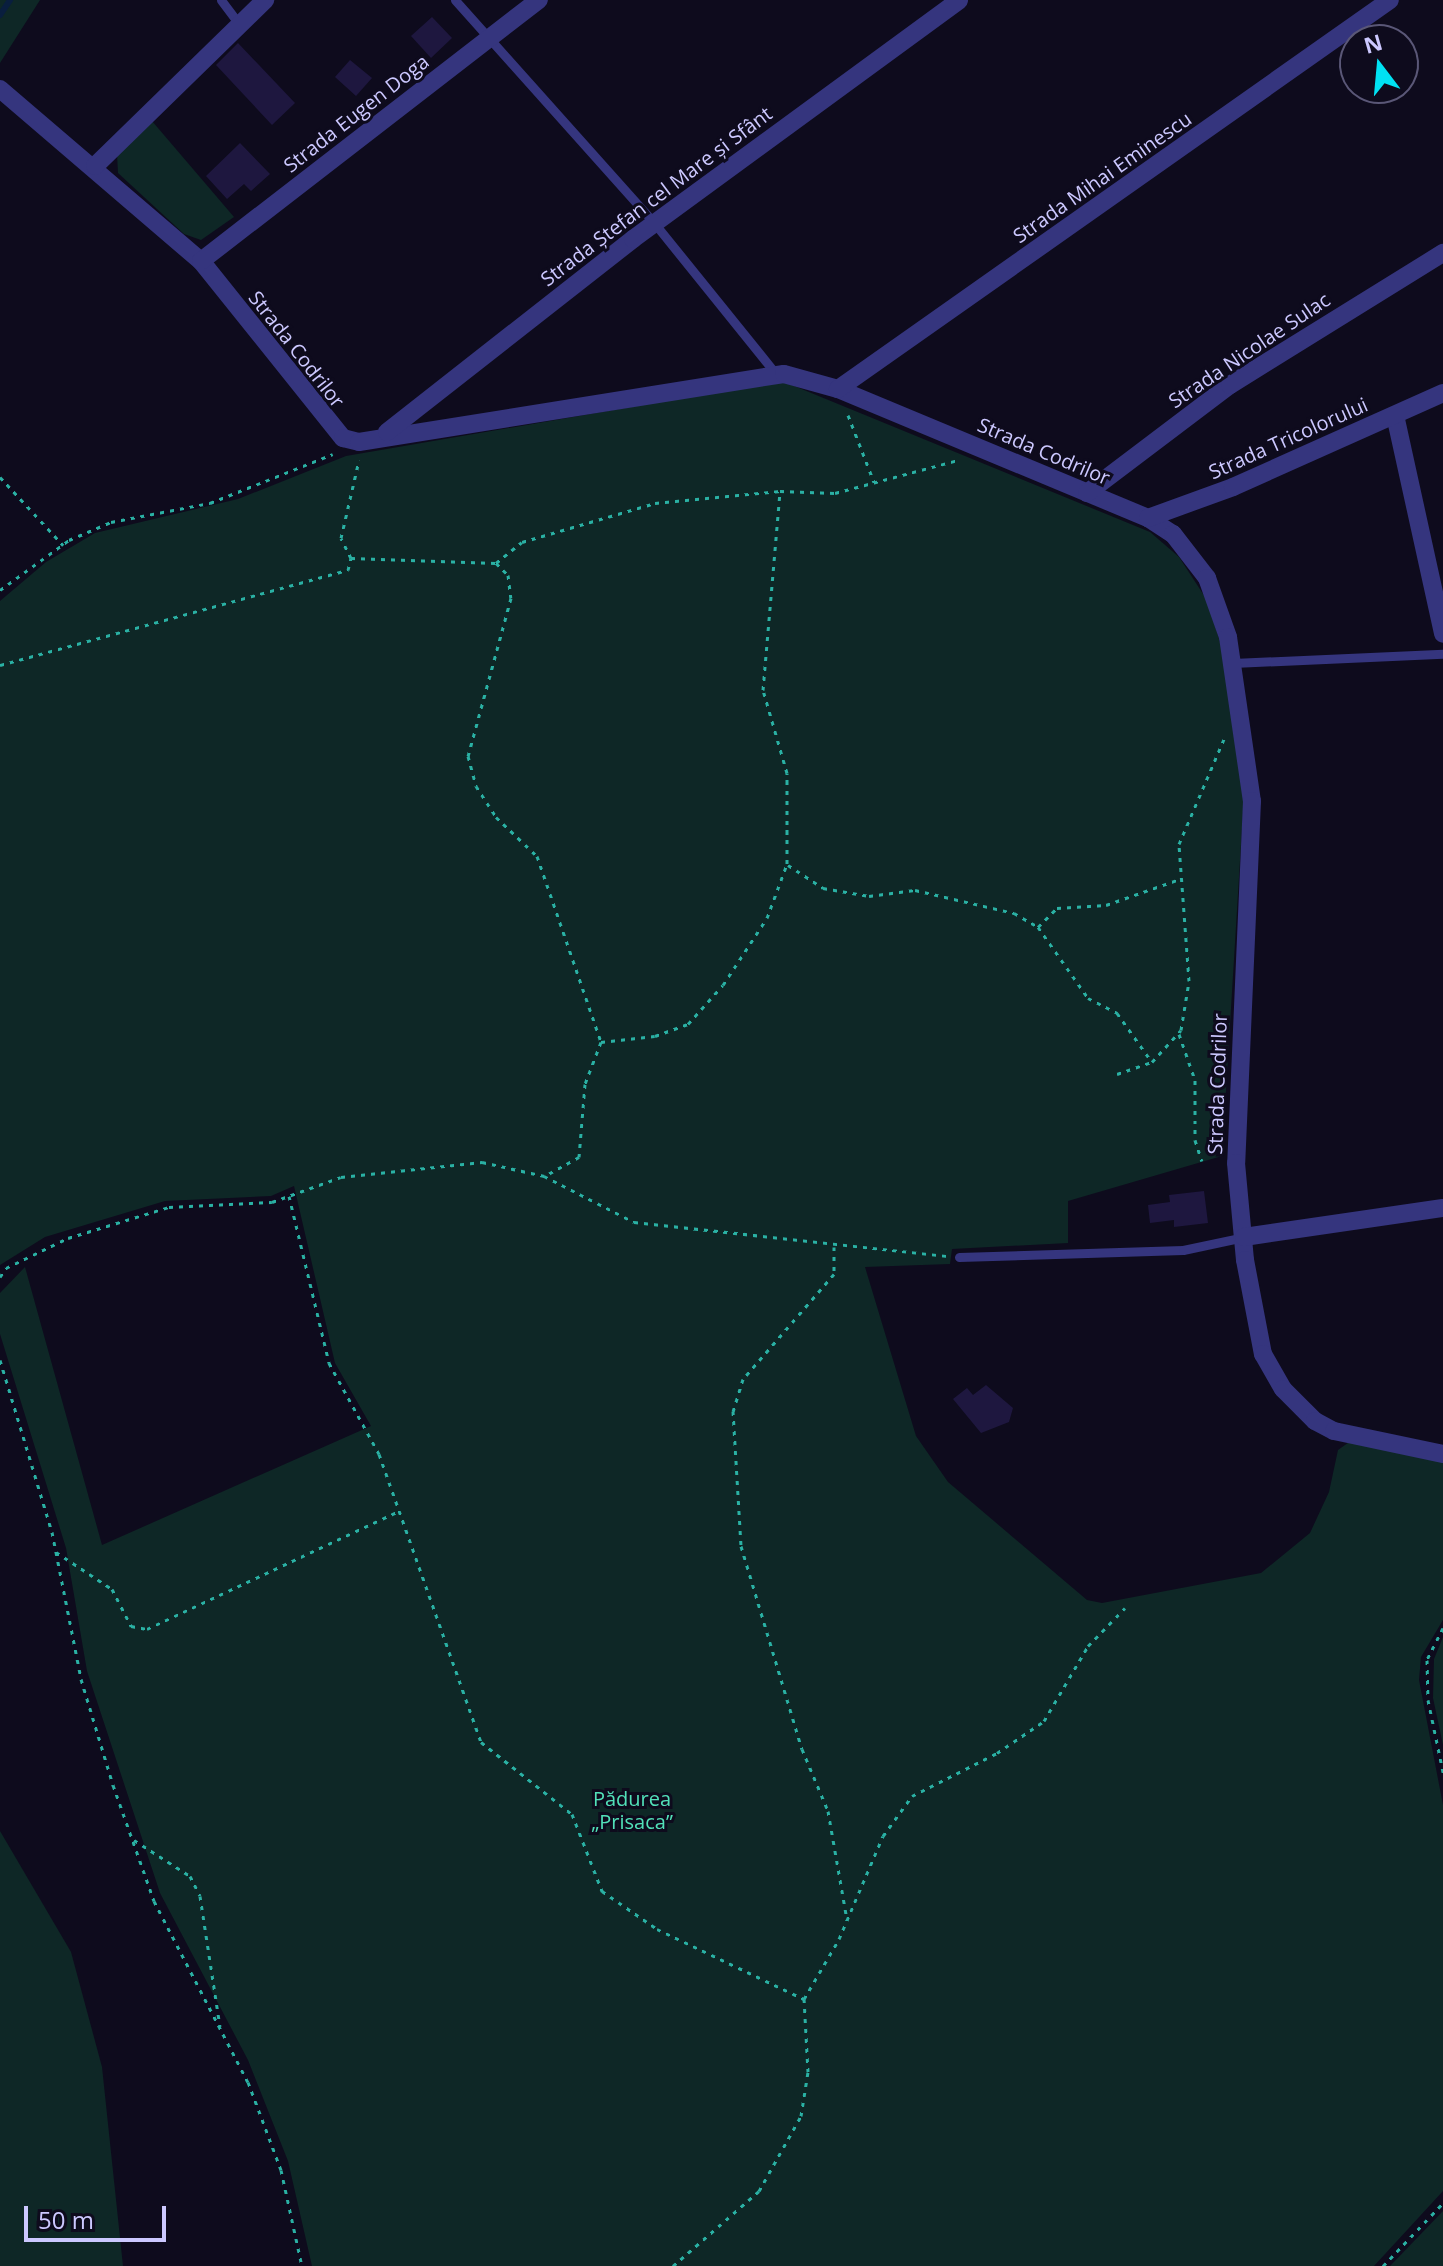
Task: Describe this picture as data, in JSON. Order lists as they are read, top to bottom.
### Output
{
  "streets": {
    "street": [
      "Strada Eugen Doga",
      "Strada Mihai Eminescu",
      "Strada Ștefan cel Mare și Sfânt",
      "Strada Codrilor",
      "Strada Nicolae Sulac",
      "Strada Tricolorului"
    ]
  },
  "crossings": [
    ["Strada Eugen Doga", "Strada Codrilor"],
    ["Strada Mihai Eminescu", "Strada Codrilor"],
    ["Strada Ștefan cel Mare și Sfânt", "Strada Codrilor"],
    ["Strada Codrilor", "Strada Nicolae Sulac"],
    ["Strada Codrilor", "Strada Tricolorului"]
  ],
  "parks": ["Pădurea „Prisaca”"],
  "scale_bar": "50 m",
  "north": "top"
}
